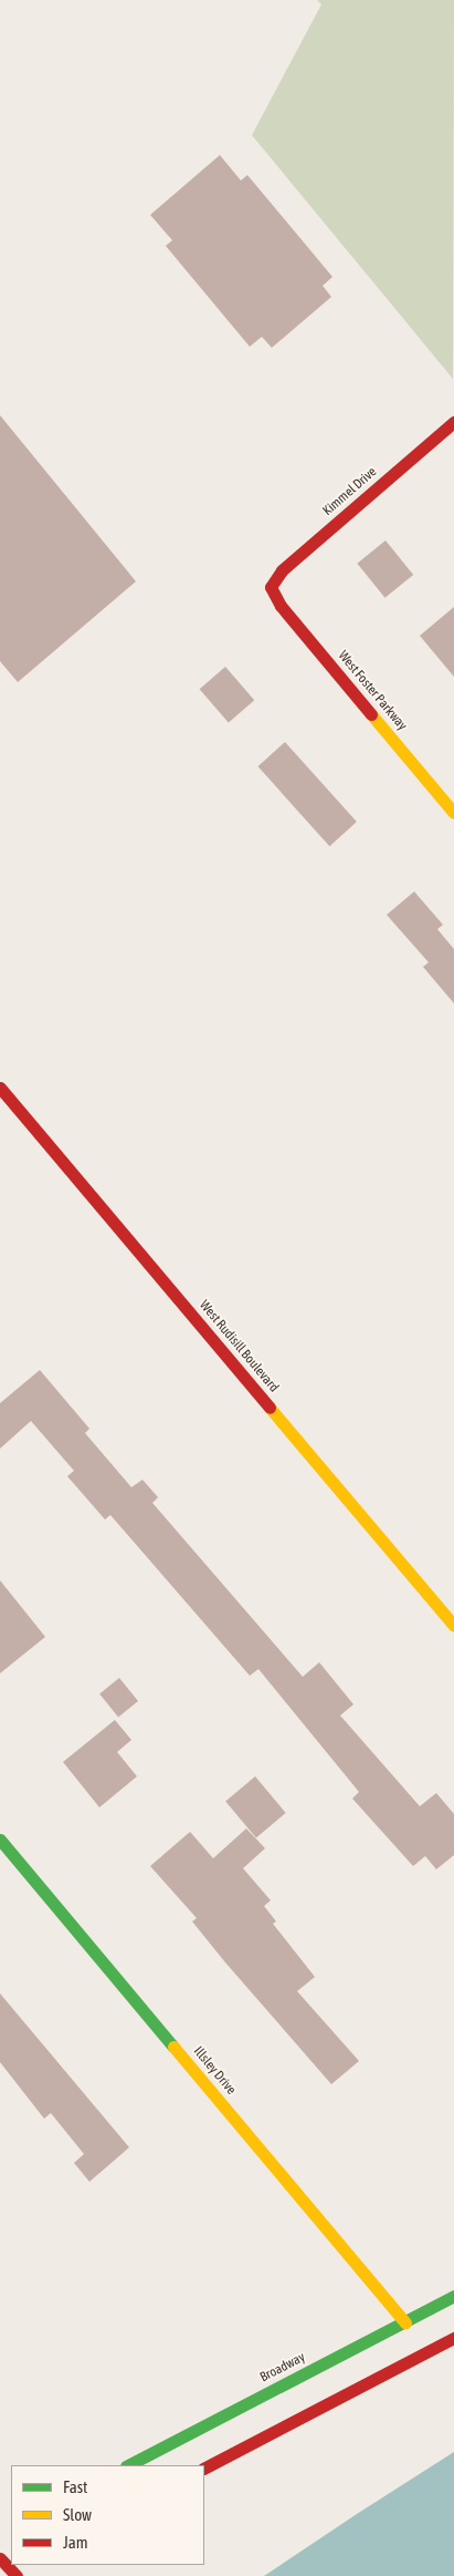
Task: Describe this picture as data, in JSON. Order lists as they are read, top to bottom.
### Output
{
  "streets": {
    "street": [
      "Kimmel Drive",
      "West Foster Parkway",
      "West Rudisill Boulevard",
      "Illsley Drive",
      "Broadway"
    ]
  },
  "crossings": [
    ["Kimmel Drive", "West Foster Parkway"],
    ["Illsley Drive", "Broadway"]
  ],
  "legend": ["Fast", "Slow", "Jam"]
}
